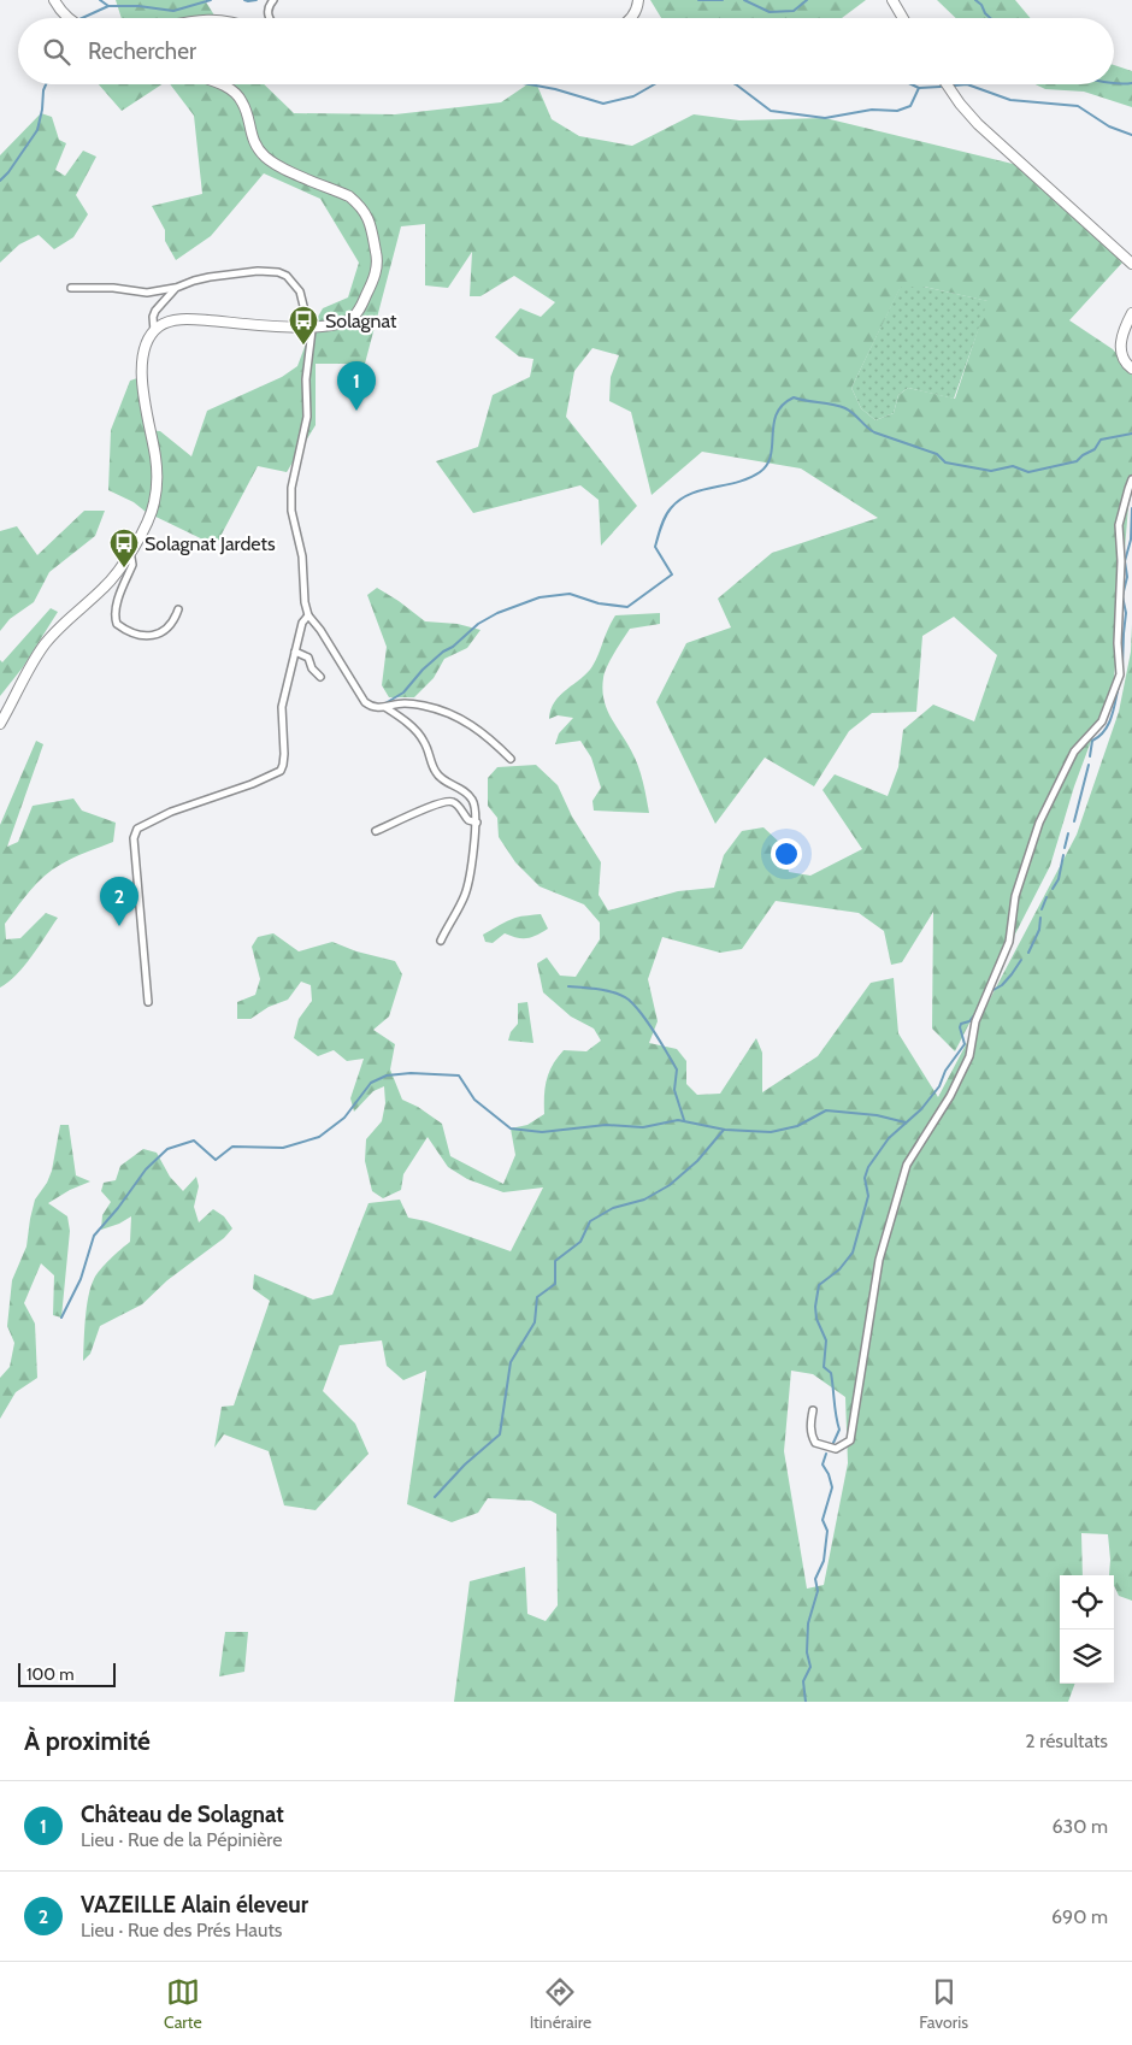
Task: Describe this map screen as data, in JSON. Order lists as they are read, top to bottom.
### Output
{
  "places": {
    "bus stop": ["Solagnat", "Solagnat Jardets"]
  },
  "scale_bar": "100 m",
  "page": {
    "search": "Rechercher",
    "pins": ["1", "2"],
    "scale": "100 m",
    "heading": ["À proximité", "2 résultats"],
    "list": [
      {
        "mark": "1",
        "name": "Château de Solagnat",
        "note": "Lieu · Rue de la Pépinière",
        "value": "630 m"
      },
      {
        "mark": "2",
        "name": "VAZEILLE Alain éleveur",
        "note": "Lieu · Rue des Prés Hauts",
        "value": "690 m"
      }
    ],
    "nav": ["Carte", "Itinéraire", "Favoris"]
  }
}
